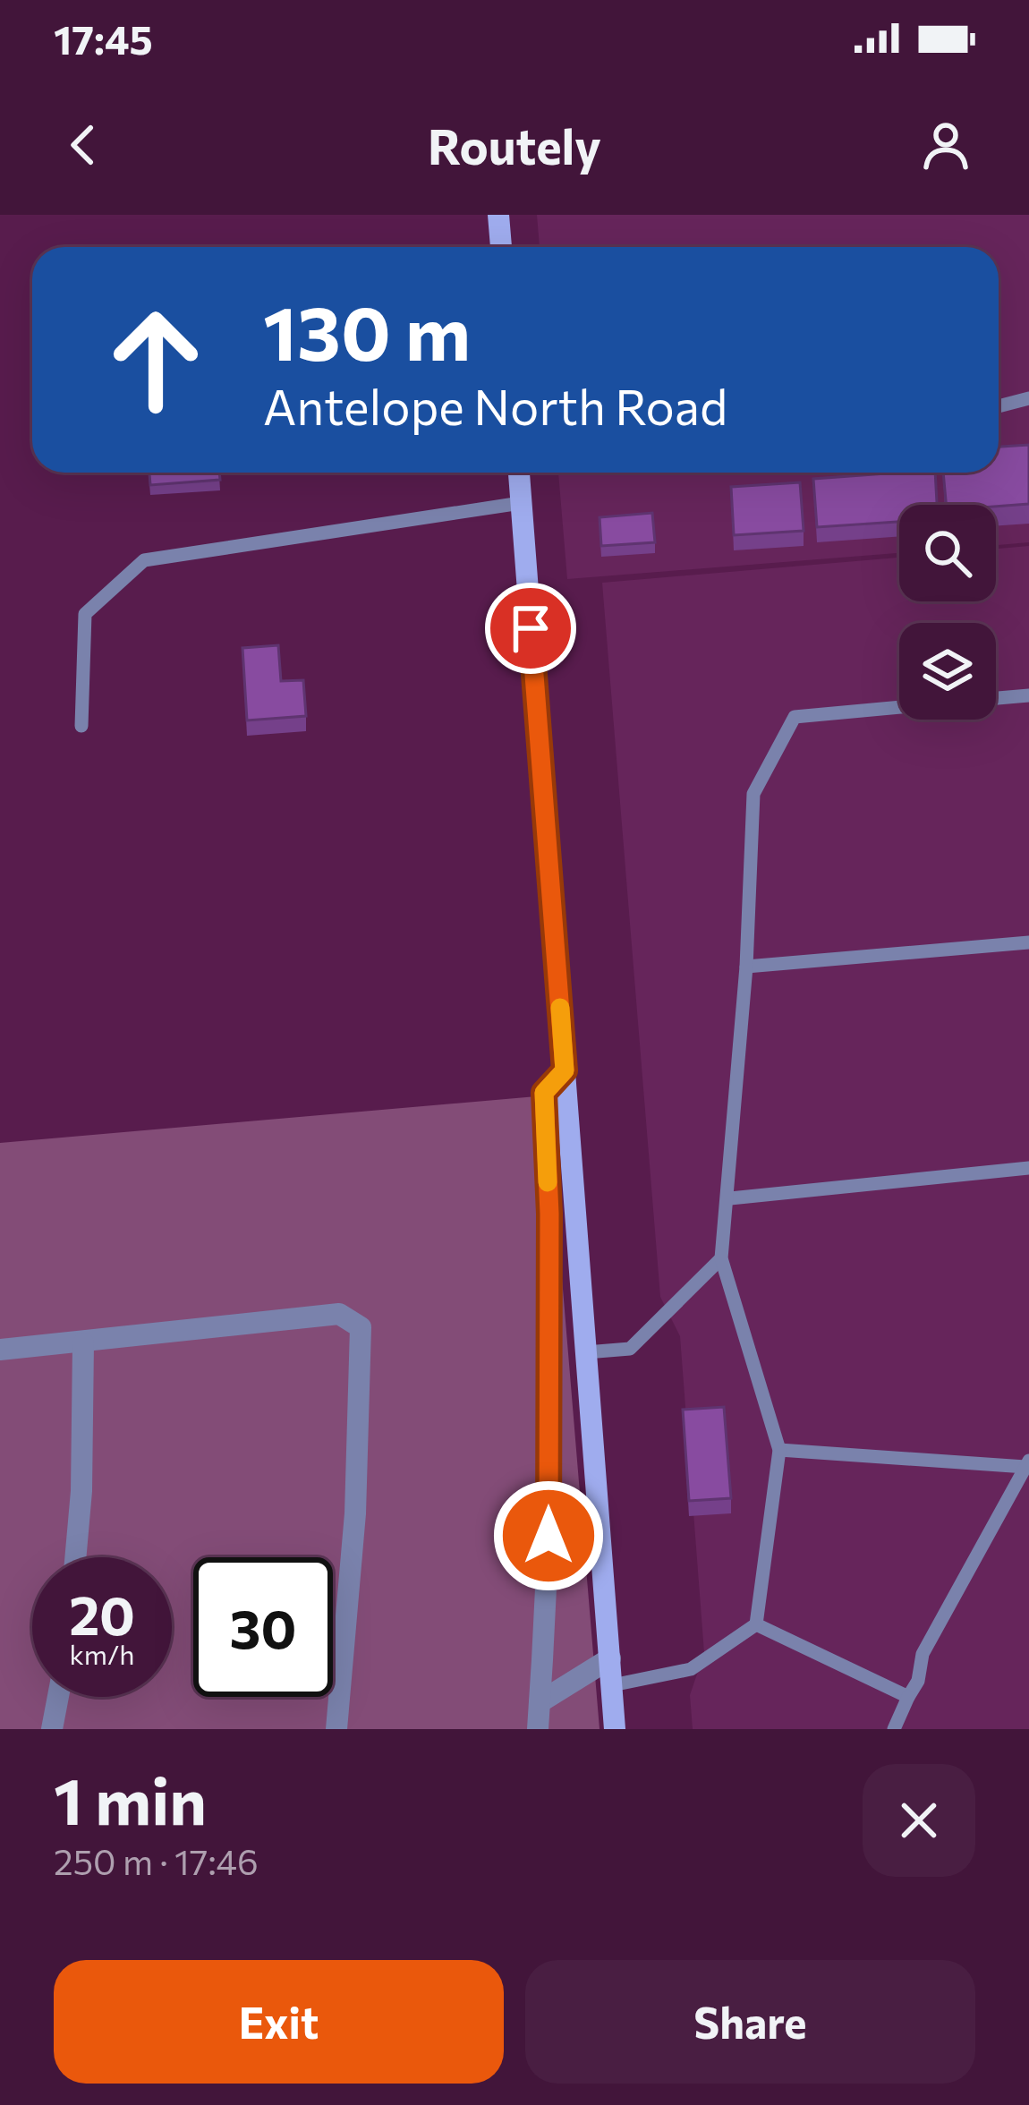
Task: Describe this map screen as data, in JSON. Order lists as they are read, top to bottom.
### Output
{
  "page": {
    "status": "17:45",
    "header": "Routely",
    "turn": ["130 m", "Antelope North Road"],
    "speed": "20 km/h",
    "limit": "30",
    "heading": ["1 min", "250 m · 17:46"],
    "buttons": ["Exit", "Share"]
  }
}
